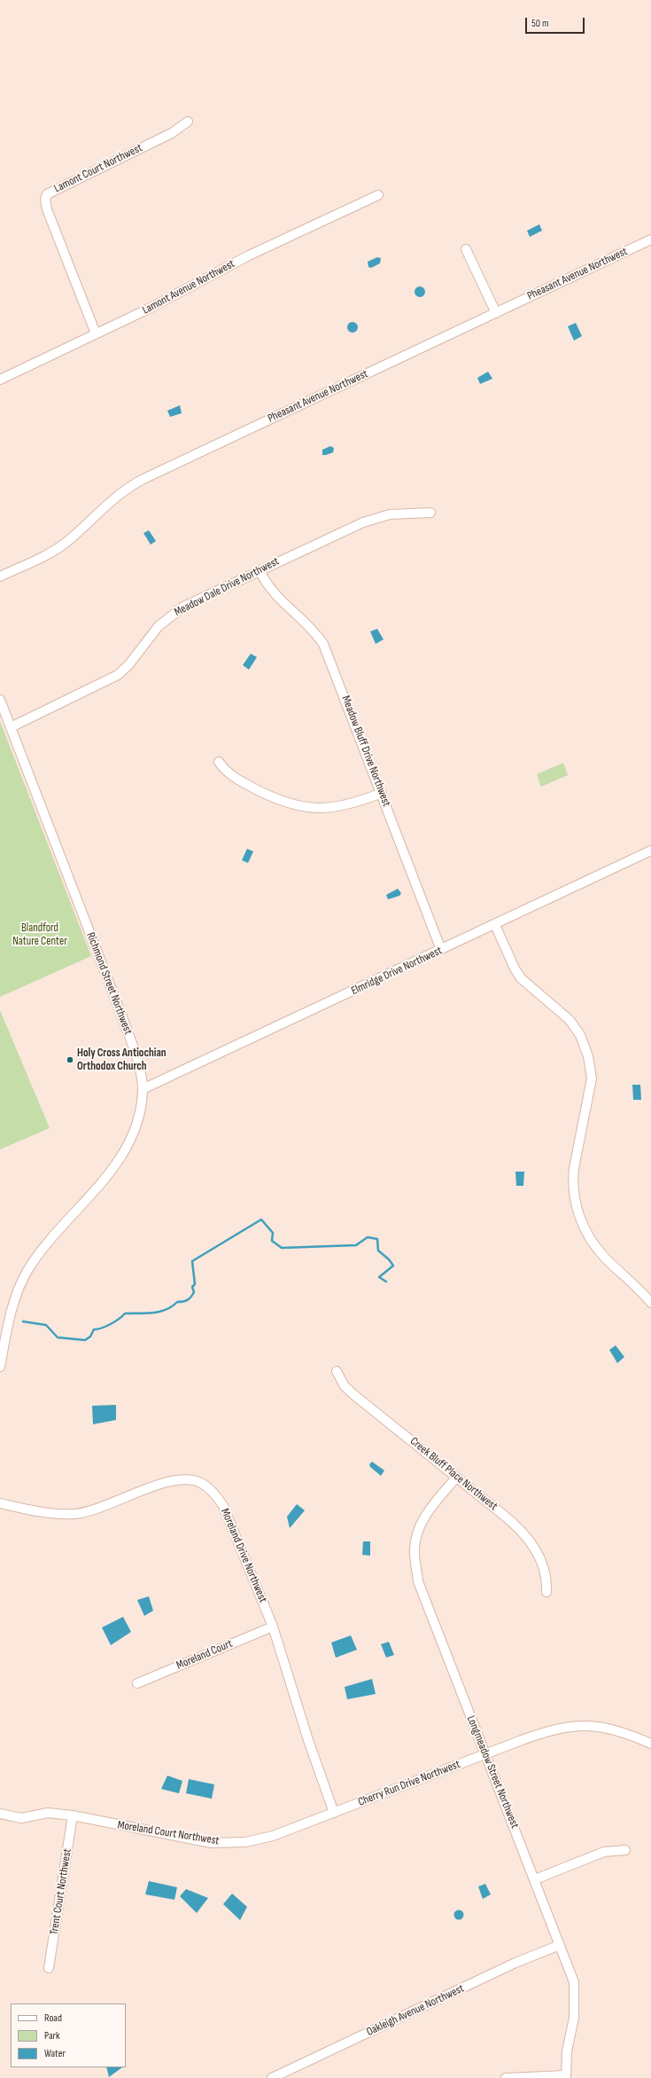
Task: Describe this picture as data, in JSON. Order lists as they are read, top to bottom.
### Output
{
  "streets": {
    "street": [
      "Lamont Court Northwest",
      "Pheasant Avenue Northwest",
      "Lamont Avenue Northwest",
      "Meadow Dale Drive Northwest",
      "Meadow Bluff Drive Northwest",
      "Elmridge Drive Northwest",
      "Richmond Street Northwest",
      "Creek Bluff Place Northwest",
      "Moreland Drive Northwest",
      "Moreland Court",
      "Longmeadow Street Northwest",
      "Cherry Run Drive Northwest",
      "Moreland Court Northwest",
      "Trent Court Northwest",
      "Oakleigh Avenue Northwest"
    ]
  },
  "crossings": [
    ["Lamont Court Northwest", "Lamont Avenue Northwest"],
    ["Meadow Dale Drive Northwest", "Meadow Bluff Drive Northwest"],
    ["Meadow Dale Drive Northwest", "Richmond Street Northwest"],
    ["Meadow Bluff Drive Northwest", "Elmridge Drive Northwest"],
    ["Elmridge Drive Northwest", "Richmond Street Northwest"],
    ["Creek Bluff Place Northwest", "Longmeadow Street Northwest"],
    ["Moreland Drive Northwest", "Moreland Court"],
    ["Moreland Drive Northwest", "Cherry Run Drive Northwest"],
    ["Moreland Drive Northwest", "Moreland Court Northwest"],
    ["Longmeadow Street Northwest", "Cherry Run Drive Northwest"],
    ["Longmeadow Street Northwest", "Oakleigh Avenue Northwest"],
    ["Cherry Run Drive Northwest", "Moreland Court Northwest"],
    ["Moreland Court Northwest", "Trent Court Northwest"]
  ],
  "parks": ["Blandford Nature Center"],
  "places": ["Holy Cross Antiochian Orthodox Church"],
  "legend": ["Road", "Park", "Water"],
  "scale_bar": "50 m"
}
